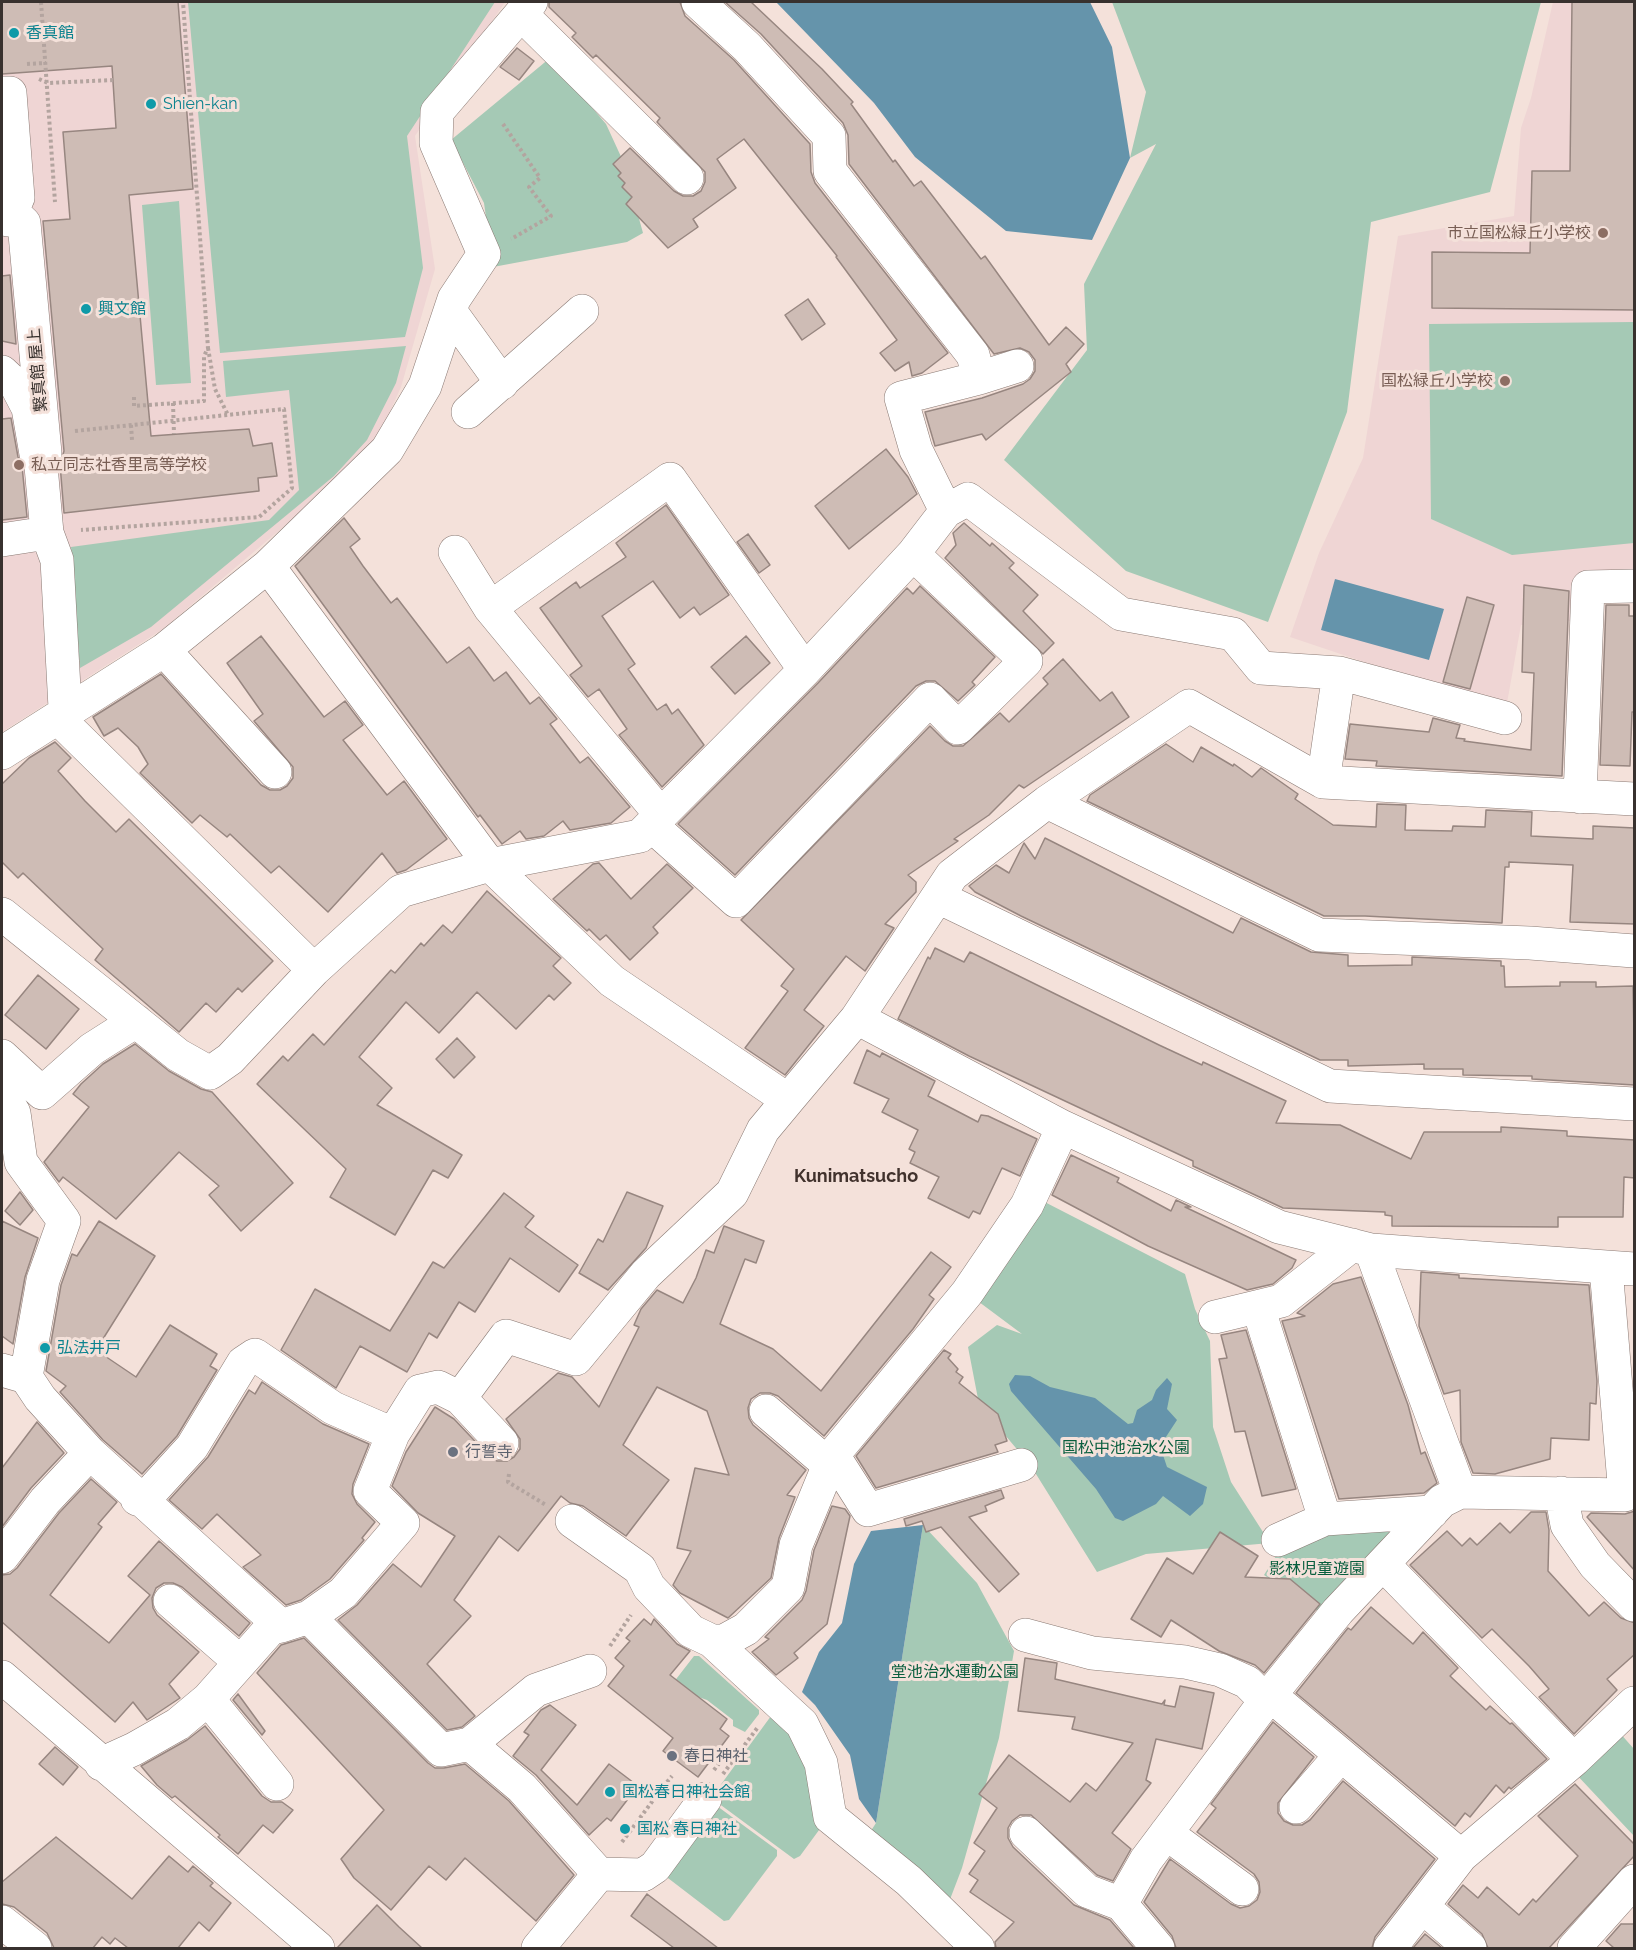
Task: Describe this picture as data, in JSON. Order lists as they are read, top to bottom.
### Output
{
  "streets": {
    "street": ["繋真館 屋上"]
  },
  "districts": ["Kunimatsucho"],
  "parks": ["国松中池治水公園", "影林児童遊園", "堂池治水運動公園"],
  "places": [
    "香真館",
    "Shien-kan",
    "市立国松緑丘小学校",
    "興文館",
    "国松緑丘小学校",
    "私立同志社香里高等学校",
    "弘法井戸",
    "行誓寺",
    "春日神社",
    "国松春日神社会館",
    "国松 春日神社"
  ]
}
